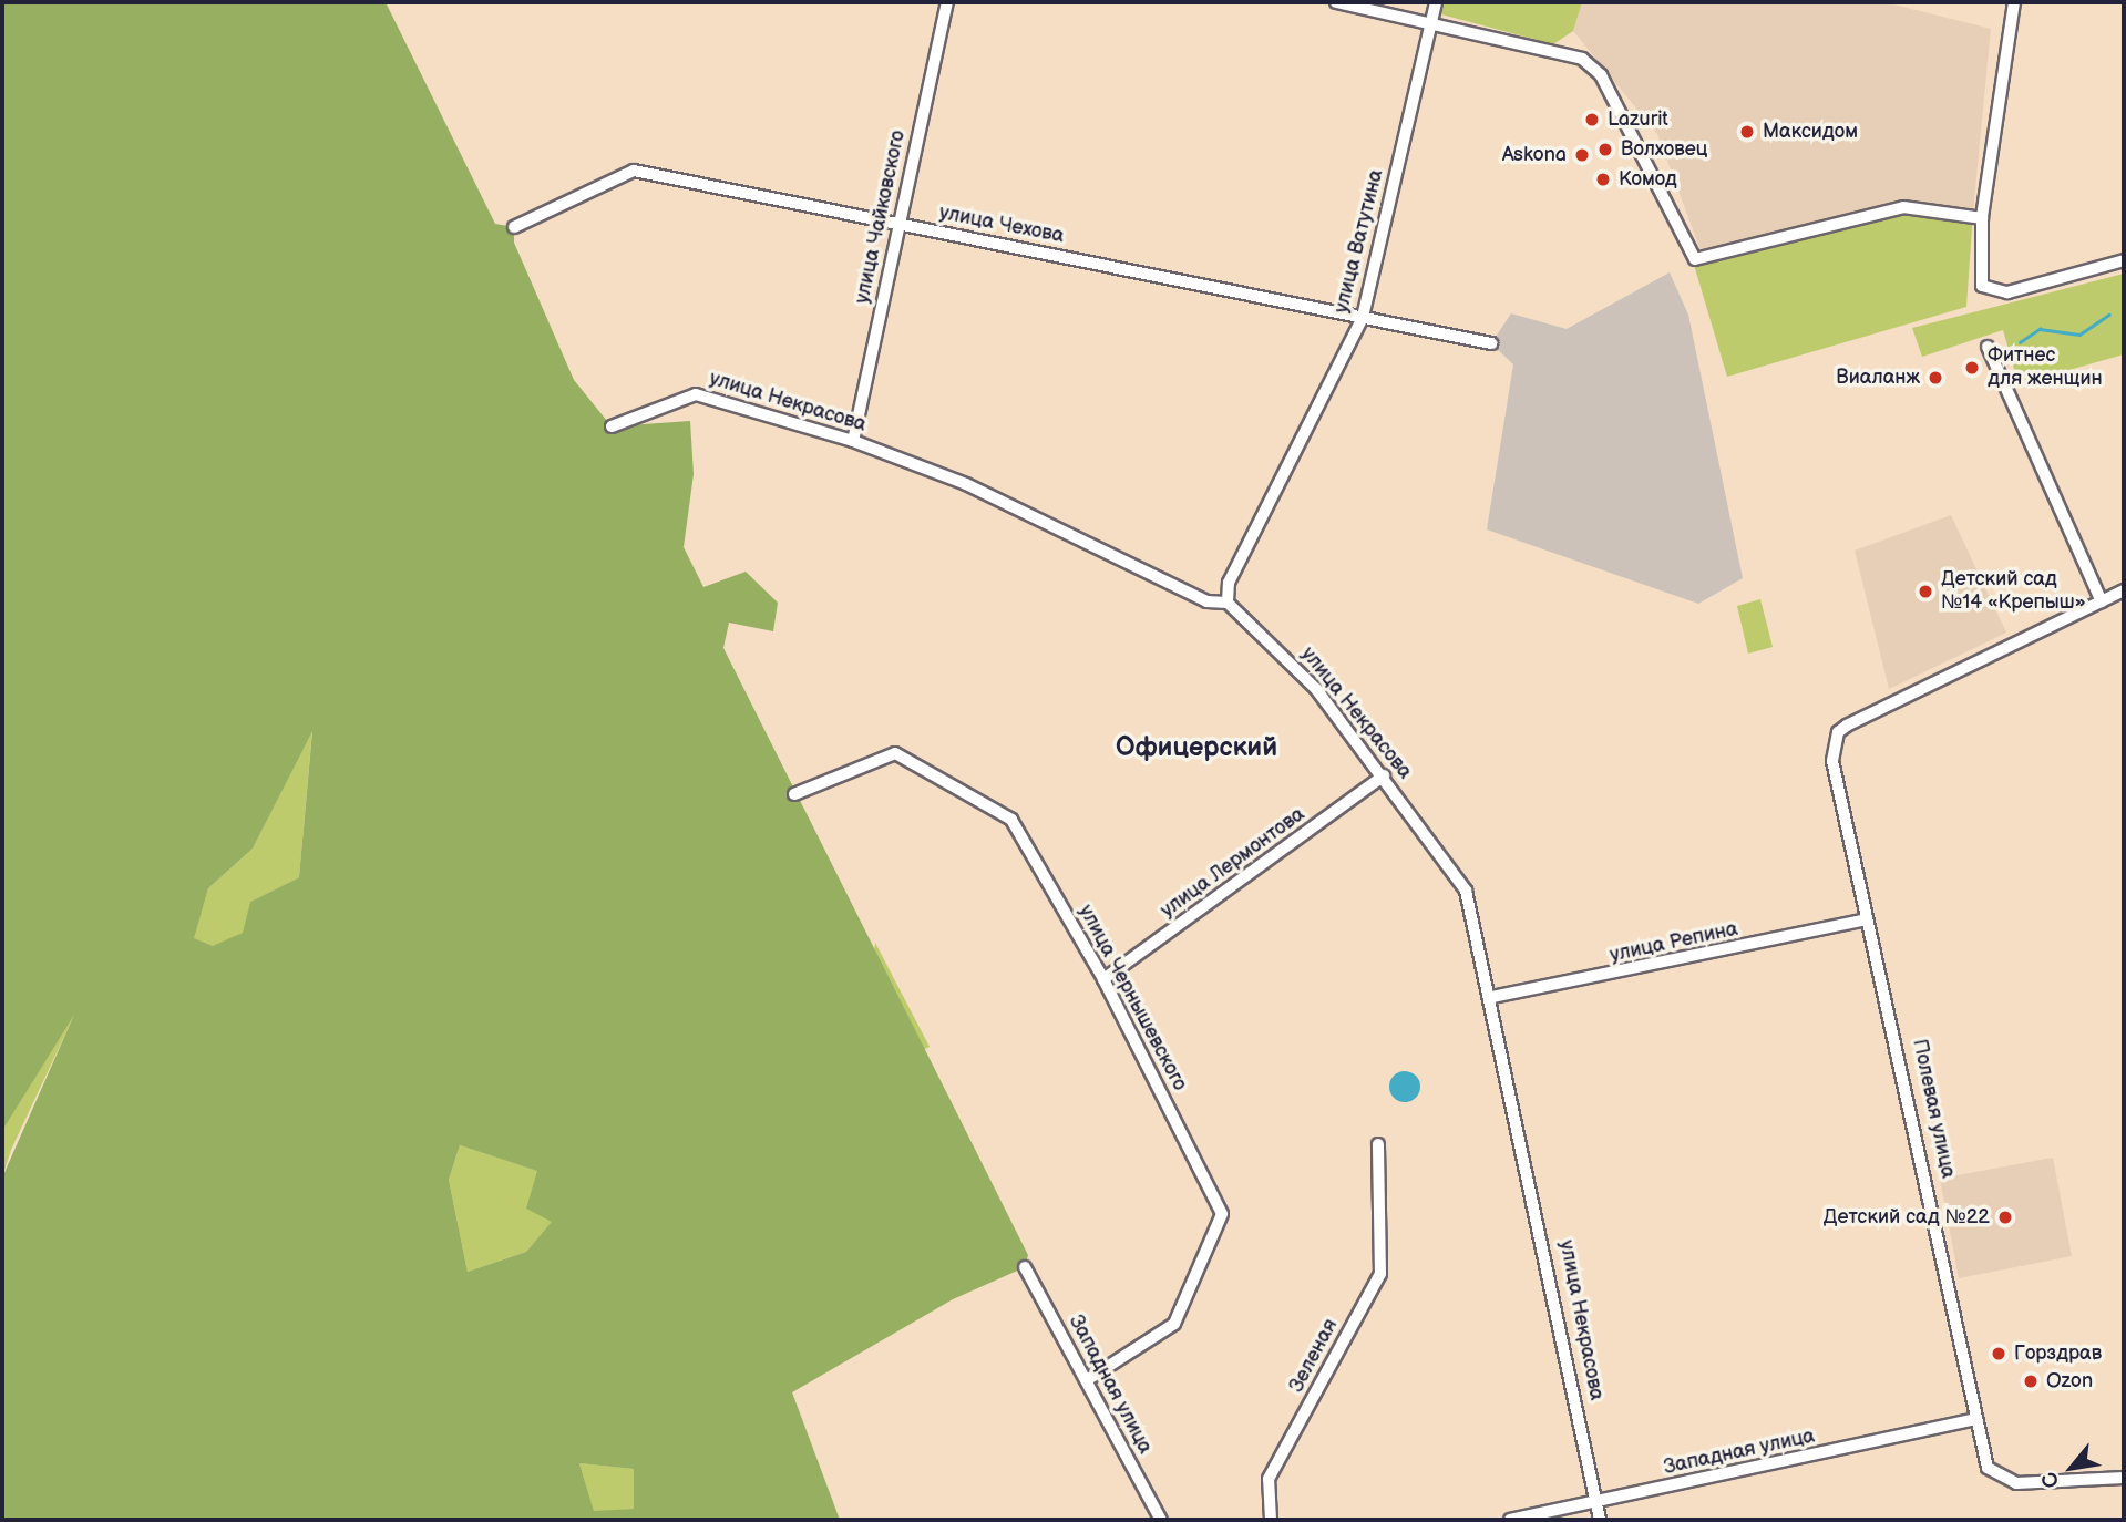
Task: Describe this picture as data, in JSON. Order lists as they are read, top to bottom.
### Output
{
  "streets": {
    "street": [
      "улица Чайковского",
      "улица Чехова",
      "улица Ватутина",
      "улица Некрасова",
      "улица Лермонтова",
      "улица Репина",
      "улица Чернышевского",
      "Полевая улица",
      "Зеленая",
      "Западная улица"
    ]
  },
  "crossings": [
    ["улица Чайковского", "улица Чехова"],
    ["улица Чайковского", "улица Некрасова"],
    ["улица Чехова", "улица Ватутина"],
    ["улица Ватутина", "улица Некрасова"],
    ["улица Некрасова", "улица Лермонтова"],
    ["улица Некрасова", "улица Репина"],
    ["улица Некрасова", "Западная улица"],
    ["улица Лермонтова", "улица Чернышевского"],
    ["улица Репина", "Полевая улица"],
    ["улица Чернышевского", "Западная улица"],
    ["Полевая улица", "Западная улица"]
  ],
  "districts": ["Офицерский"],
  "places": [
    "Lazurit",
    "Максидом",
    "Волховец",
    "Askona",
    "Комод",
    "Фитнес для женщин",
    "Виаланж",
    "Детский сад №14 «Крепыш»",
    "Детский сад №22",
    "Горздрав",
    "Ozon"
  ],
  "north": "bottom left"
}
